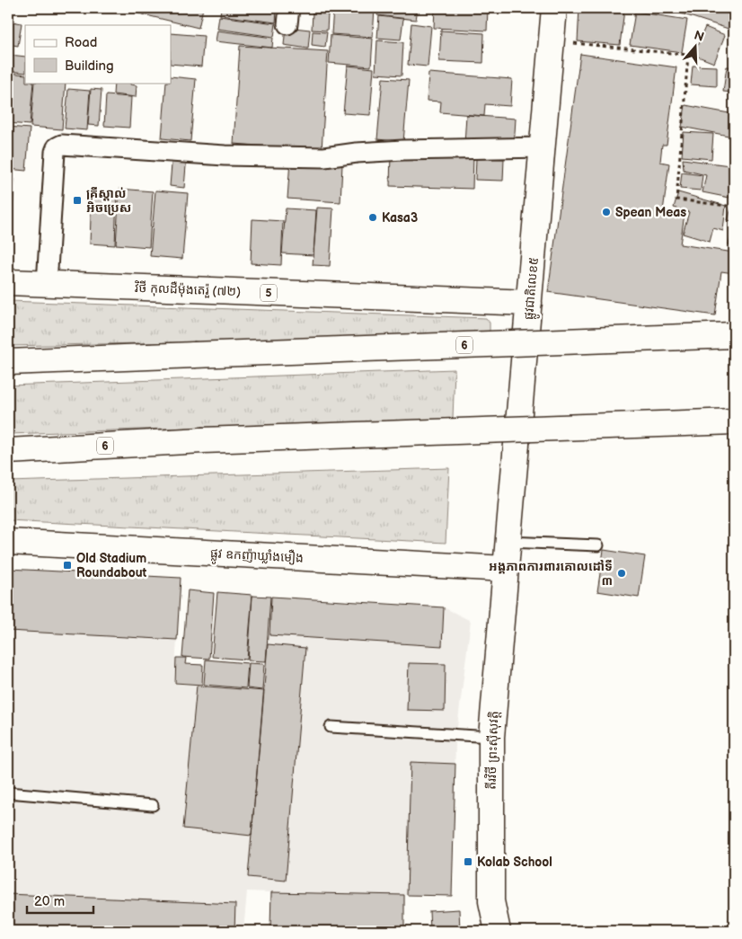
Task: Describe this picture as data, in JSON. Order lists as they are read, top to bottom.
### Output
{
  "streets": {
    "main road": [
      "ផ្លូវជាតិលេខ៥",
      "វិថី កុលដឺម៉ុងតេរ៉ួ (៧២)",
      "5",
      "6",
      "ផ្លូវ ឧកញ៉ាឃ្លាំងមឿង",
      "តីរវិថី ព្រះស៊ីសុវត្តិ"
    ]
  },
  "crossings": [
    ["ផ្លូវជាតិលេខ៥", "វិថី កុលដឺម៉ុងតេរ៉ួ (៧២)"],
    ["ផ្លូវជាតិលេខ៥", "ផ្លូវ ឧកញ៉ាឃ្លាំងមឿង"],
    ["ផ្លូវជាតិលេខ៥", "តីរវិថី ព្រះស៊ីសុវត្តិ"],
    ["ផ្លូវ ឧកញ៉ាឃ្លាំងមឿង", "តីរវិថី ព្រះស៊ីសុវត្តិ"]
  ],
  "places": {
    "transit": ["គ្រីស្តាល់ អិចប្រេស", "Old Stadium Roundabout", "Kolab School"],
    "other": ["Spean Meas", "Kasa3", "អង្គភាពការពារគោលដៅទី ៣"]
  },
  "legend": ["Road", "Building"],
  "scale_bar": "20 m",
  "north": "top"
}
